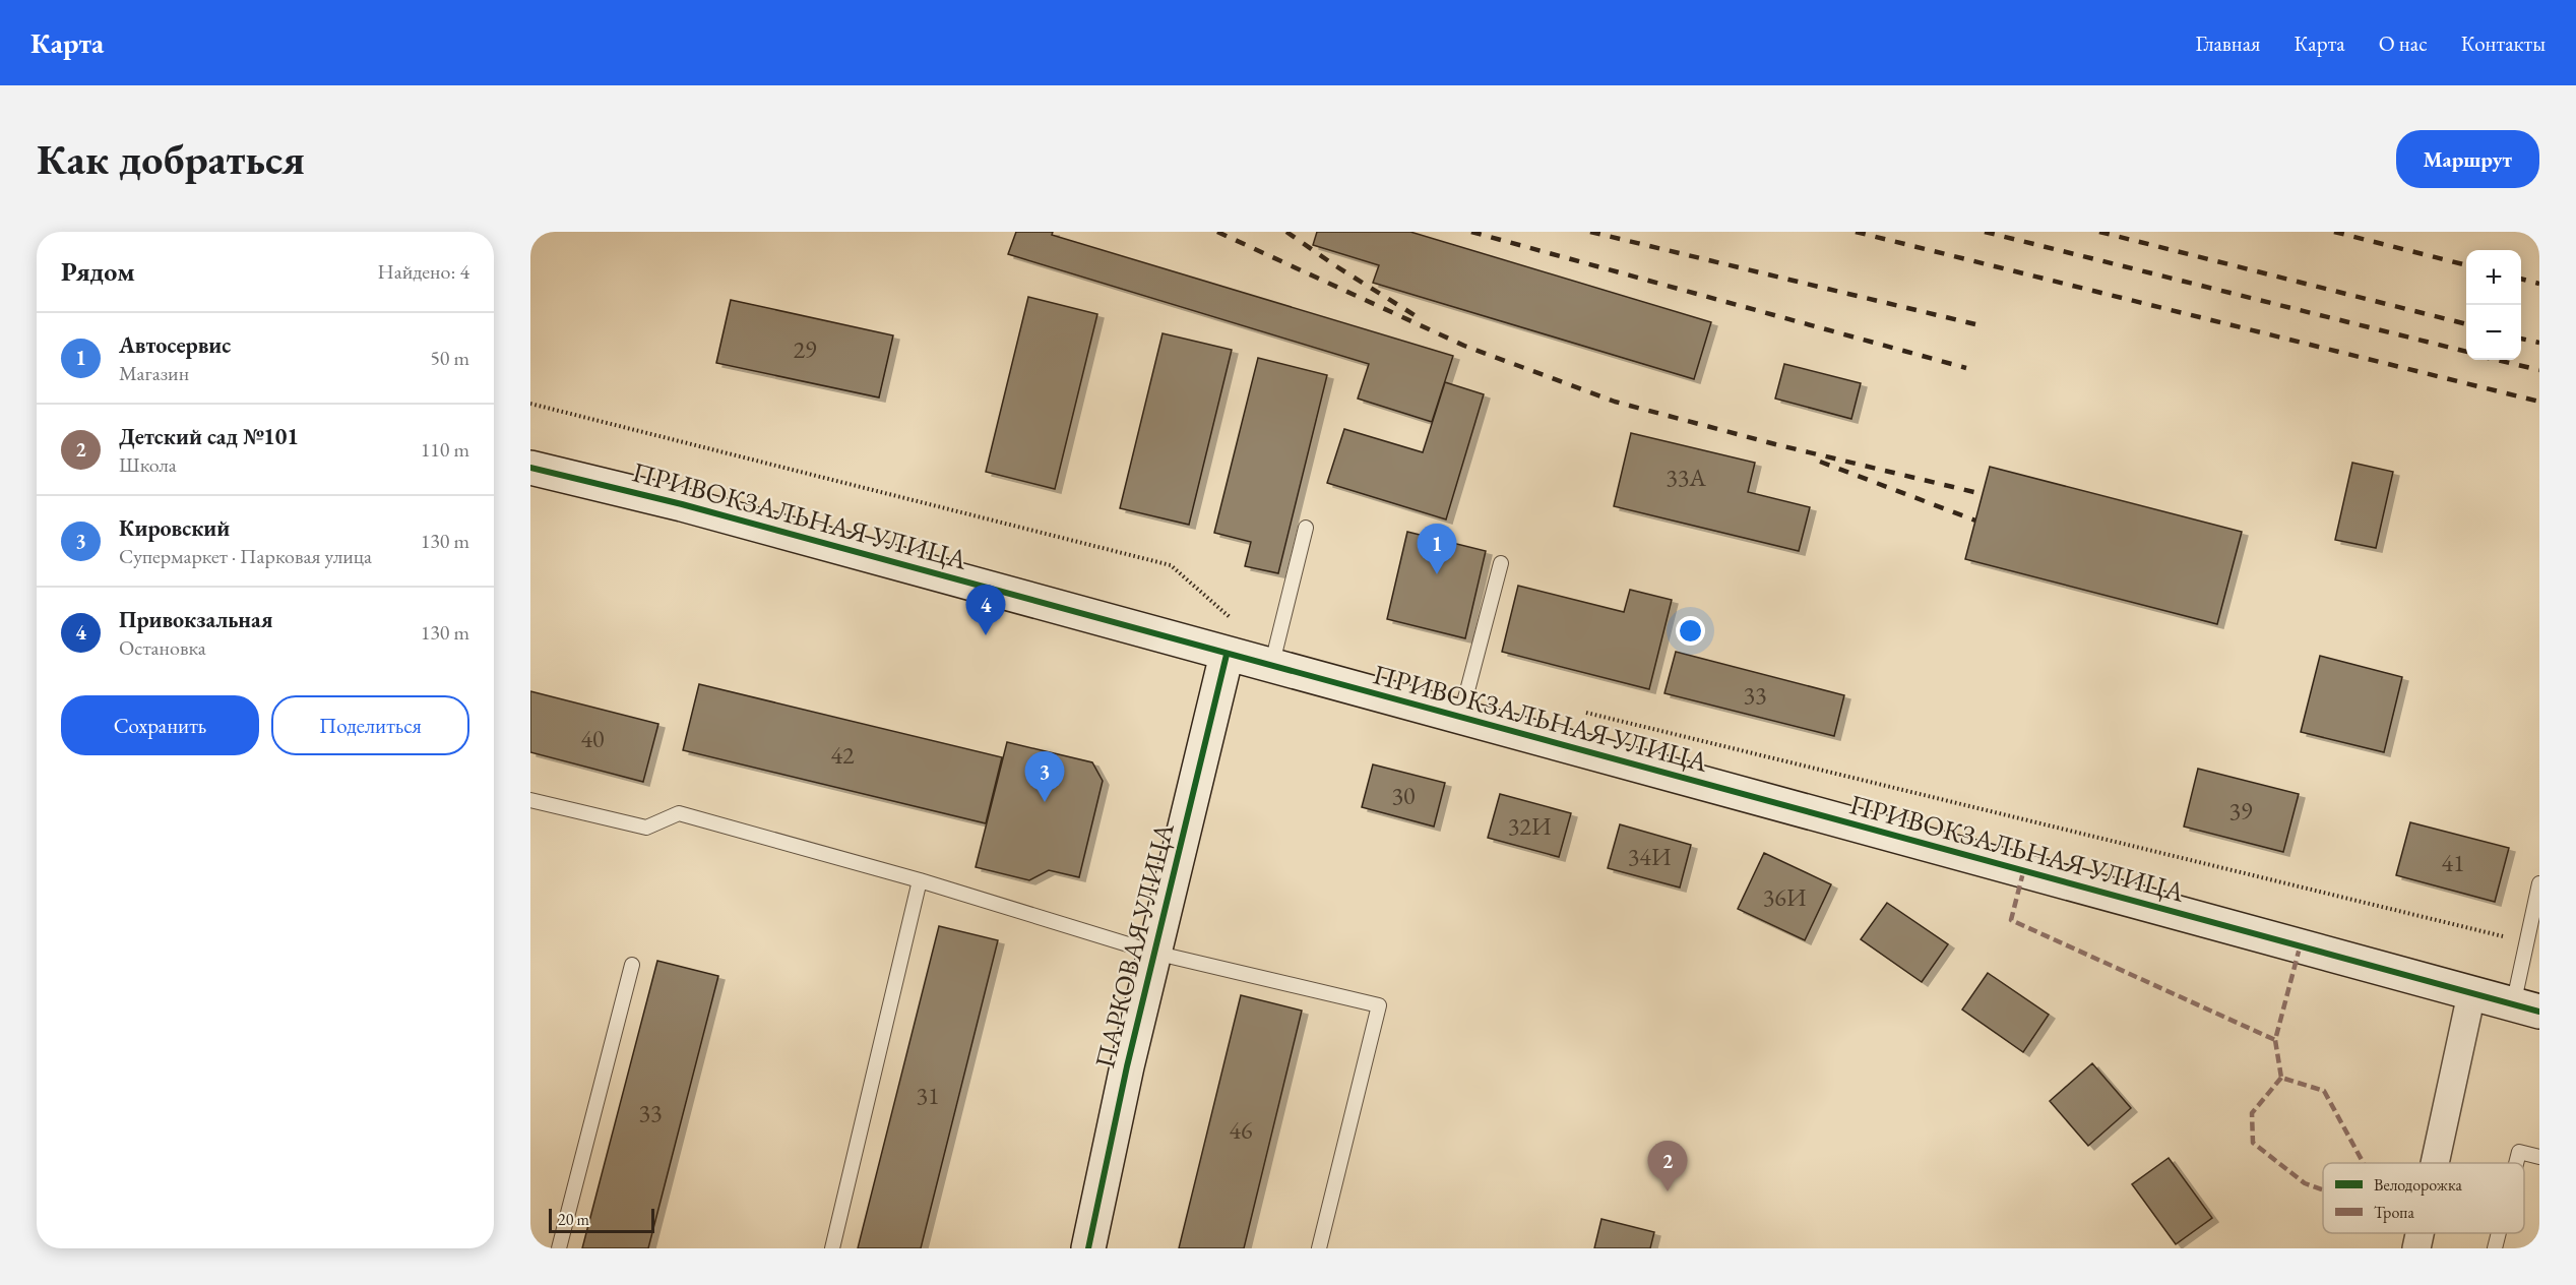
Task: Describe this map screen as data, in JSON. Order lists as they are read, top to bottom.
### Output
{
  "streets": {
    "street": ["ПРИВОКЗАЛЬНАЯ УЛИЦА", "ПАРКОВАЯ УЛИЦА"]
  },
  "crossings": [
    ["ПРИВОКЗАЛЬНАЯ УЛИЦА", "ПАРКОВАЯ УЛИЦА"]
  ],
  "house_numbers": [
    "29",
    "33А",
    "33",
    "40",
    "42",
    "30",
    "39",
    "32И",
    "34И",
    "41",
    "36И",
    "31",
    "33",
    "46"
  ],
  "legend": ["Велодорожка", "Тропа"],
  "scale_bar": "20 m",
  "page": {
    "header": "Карта",
    "nav": [
      "Главная",
      "Карта",
      "О нас",
      "Контакты"
    ],
    "buttons": [
      "Маршрут",
      ["Сохранить", "Поделиться"]
    ],
    "title": "Как добраться",
    "heading": ["Рядом", "Найдено: 4"],
    "map_buttons": ["+", "−"],
    "list": [
      {
        "mark": "1",
        "name": "Автосервис",
        "note": "Магазин",
        "value": "50 m"
      },
      {
        "mark": "2",
        "name": "Детский сад №101",
        "note": "Школа",
        "value": "110 m"
      },
      {
        "mark": "3",
        "name": "Кировский",
        "note": "Супермаркет · Парковая улица",
        "value": "130 m"
      },
      {
        "mark": "4",
        "name": "Привокзальная",
        "note": "Остановка",
        "value": "130 m"
      }
    ],
    "pins": [
      "1",
      "4",
      "3",
      "2"
    ],
    "scale": "20 m"
  }
}
